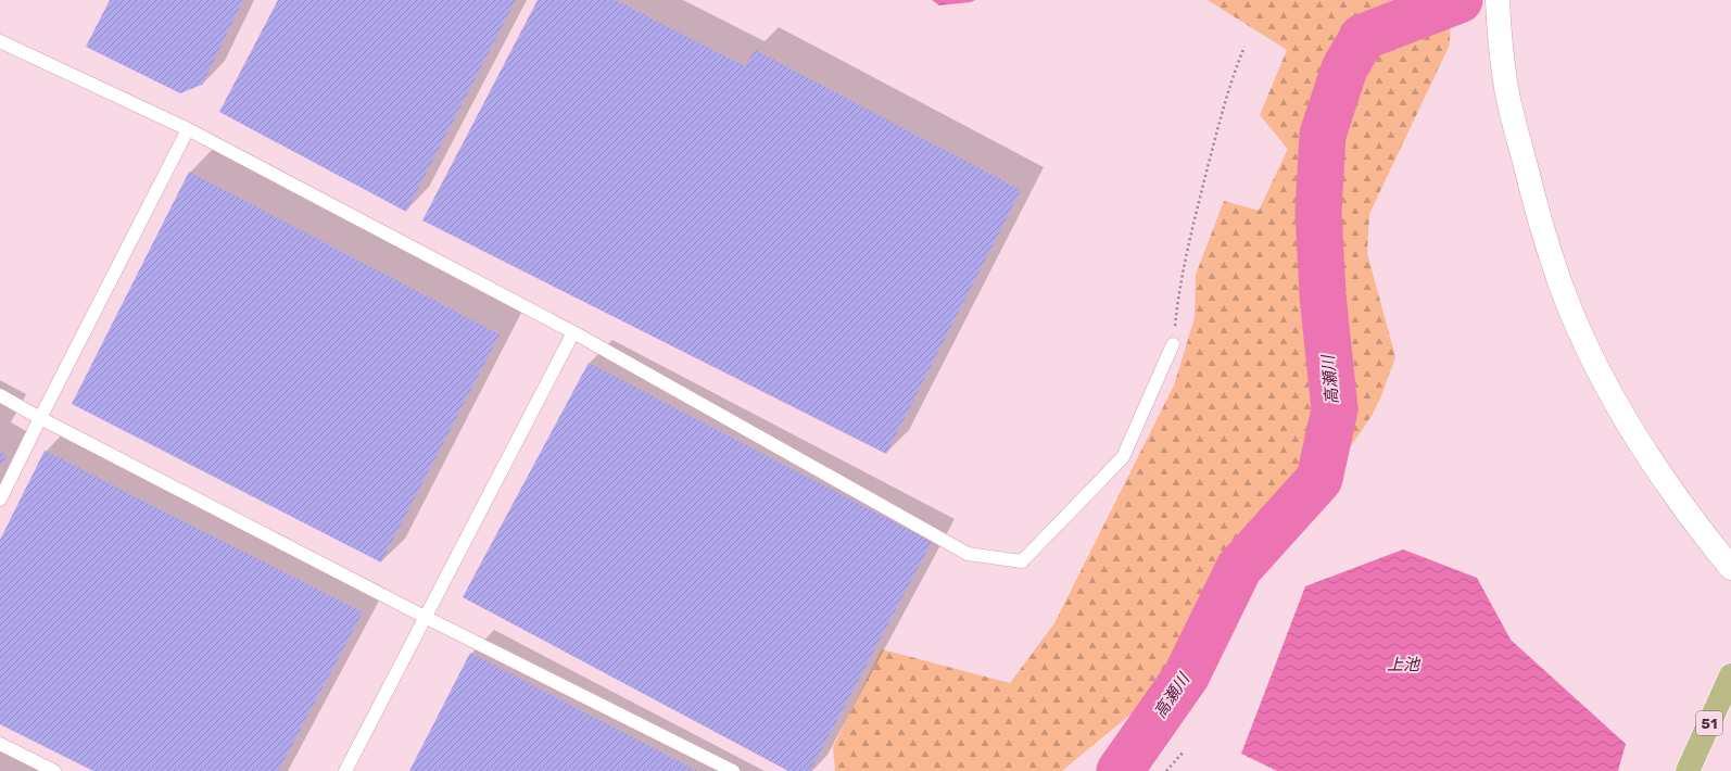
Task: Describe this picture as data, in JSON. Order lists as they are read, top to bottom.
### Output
{
  "streets": {
    "main road": ["51"]
  },
  "water": ["高瀬川", "上池"]
}
